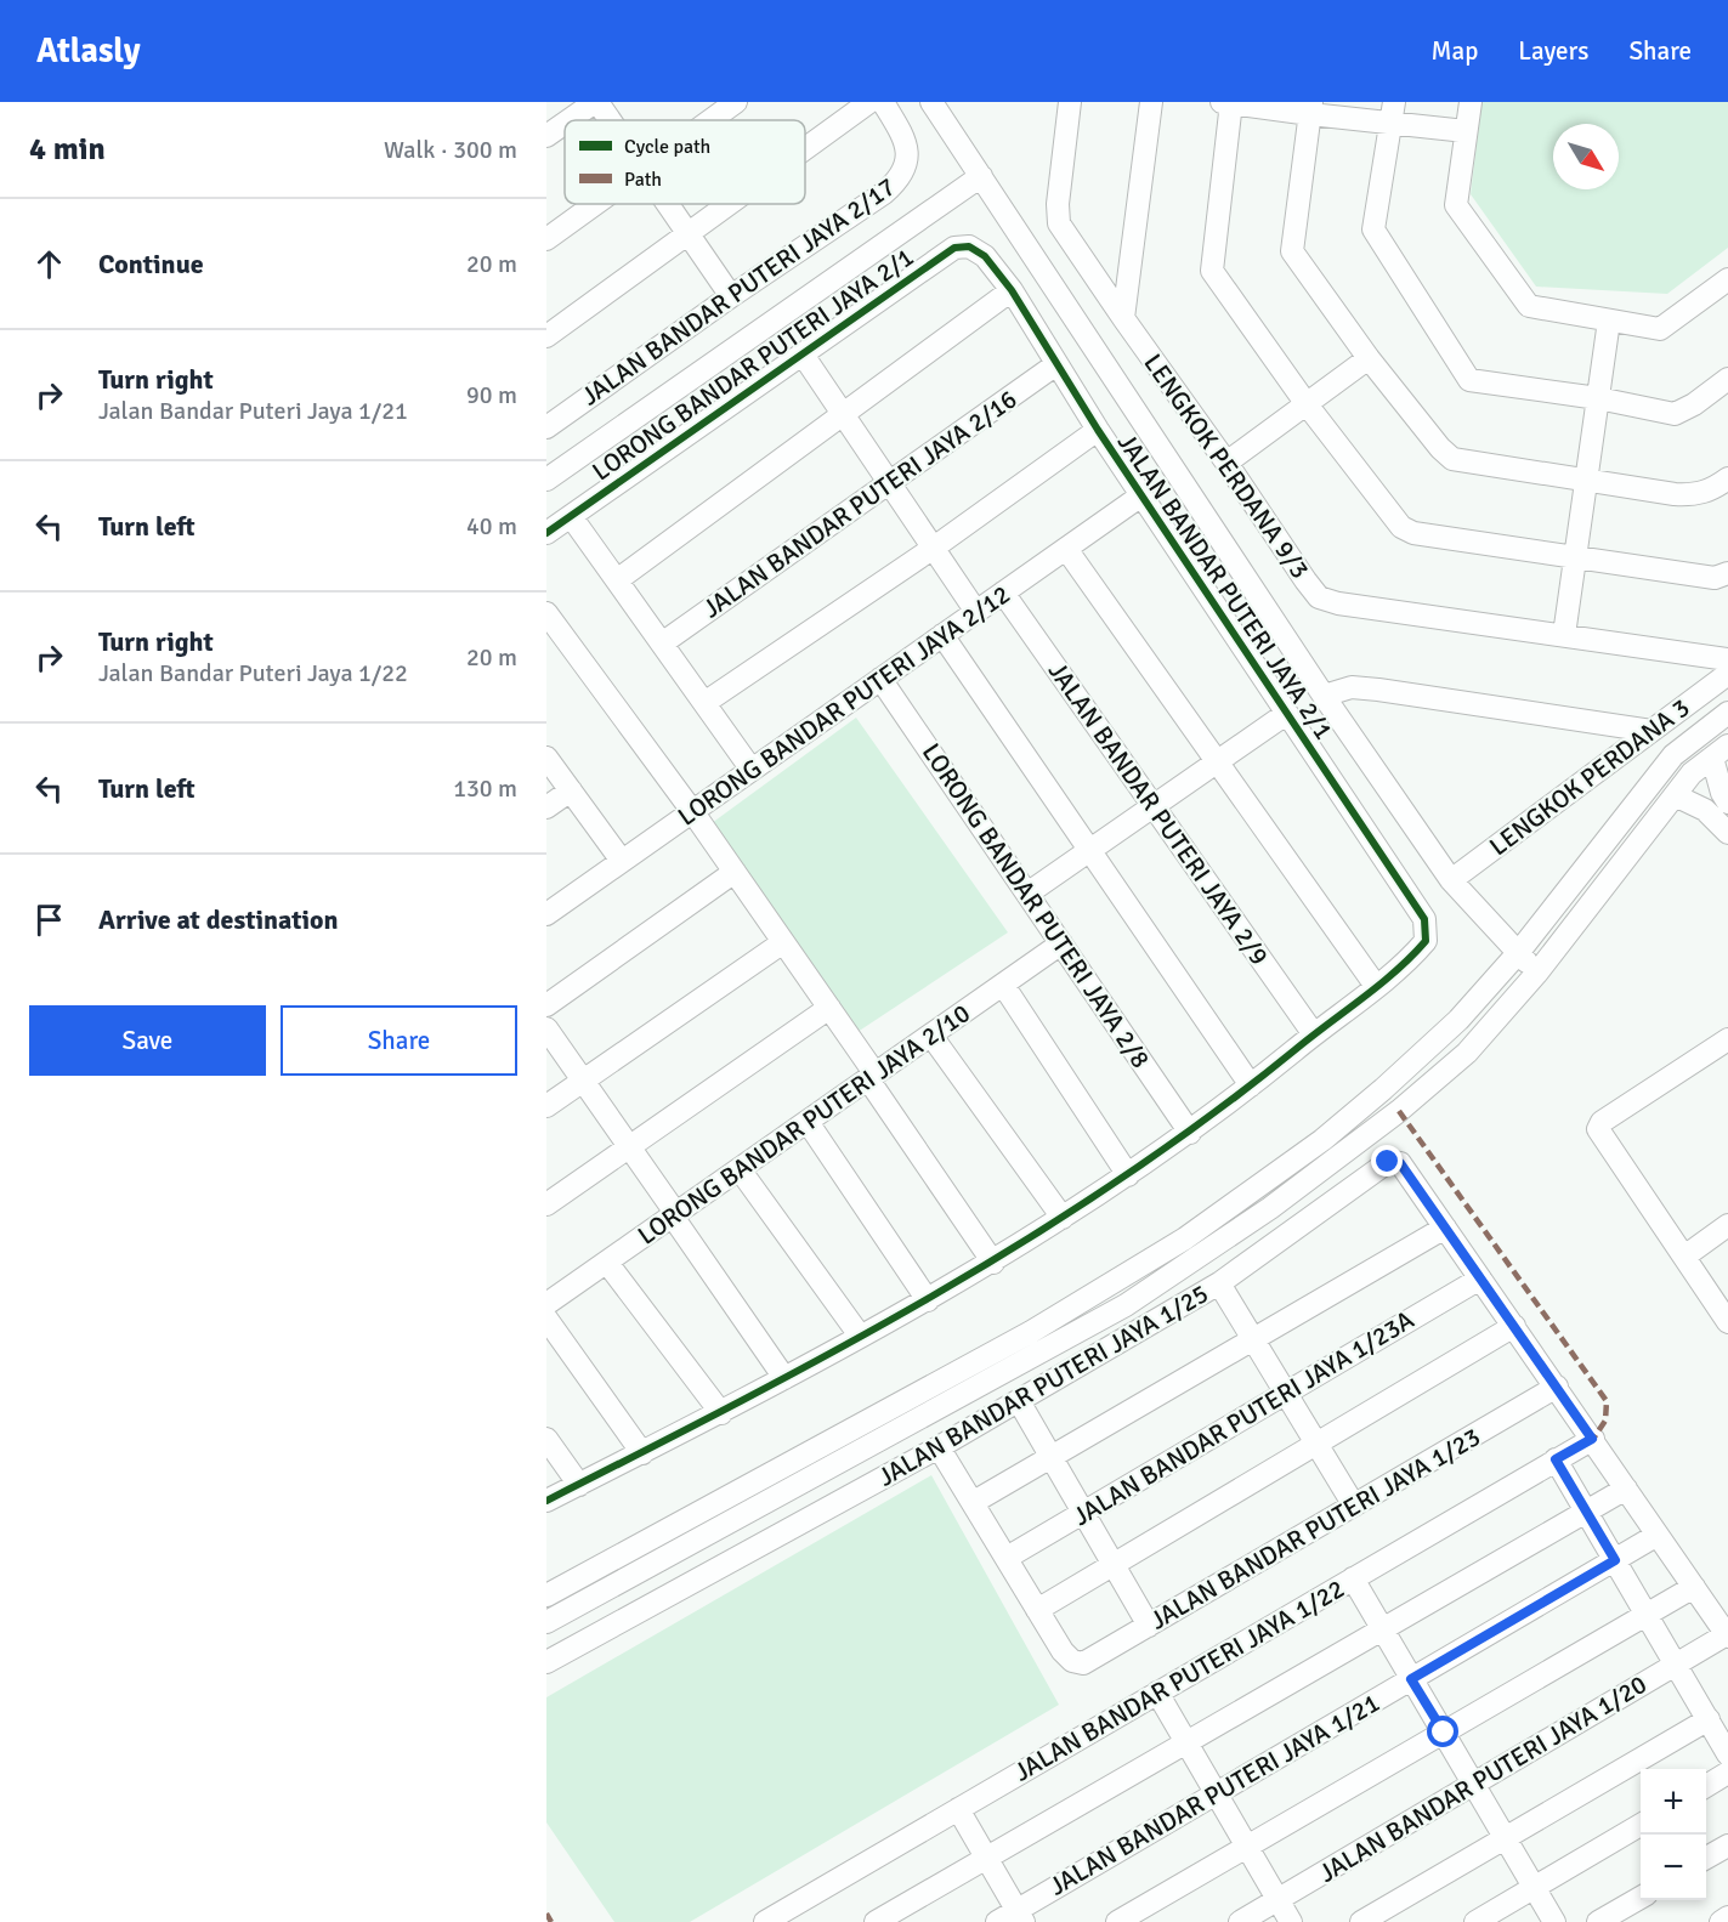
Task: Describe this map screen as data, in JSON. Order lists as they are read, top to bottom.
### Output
{
  "streets": {
    "street": [
      "JALAN BANDAR PUTERI JAYA 2/17",
      "LORONG BANDAR PUTERI JAYA 2/1",
      "LENGKOK PERDANA 9/3",
      "JALAN BANDAR PUTERI JAYA 2/16",
      "JALAN BANDAR PUTERI JAYA 2/1",
      "LORONG BANDAR PUTERI JAYA 2/12",
      "LENGKOK PERDANA 3",
      "JALAN BANDAR PUTERI JAYA 2/9",
      "LORONG BANDAR PUTERI JAYA 2/8",
      "LORONG BANDAR PUTERI JAYA 2/10",
      "JALAN BANDAR PUTERI JAYA 1/25",
      "JALAN BANDAR PUTERI JAYA 1/23A",
      "JALAN BANDAR PUTERI JAYA 1/23",
      "JALAN BANDAR PUTERI JAYA 1/22",
      "JALAN BANDAR PUTERI JAYA 1/20",
      "JALAN BANDAR PUTERI JAYA 1/21"
    ]
  },
  "crossings": [
    ["LORONG BANDAR PUTERI JAYA 2/1", "JALAN BANDAR PUTERI JAYA 2/1"],
    ["JALAN BANDAR PUTERI JAYA 2/16", "JALAN BANDAR PUTERI JAYA 2/1"],
    ["JALAN BANDAR PUTERI JAYA 2/1", "LORONG BANDAR PUTERI JAYA 2/12"],
    ["LORONG BANDAR PUTERI JAYA 2/12", "JALAN BANDAR PUTERI JAYA 2/9"],
    ["LORONG BANDAR PUTERI JAYA 2/12", "LORONG BANDAR PUTERI JAYA 2/8"],
    ["LORONG BANDAR PUTERI JAYA 2/8", "LORONG BANDAR PUTERI JAYA 2/10"]
  ],
  "legend": ["Cycle path", "Path"],
  "north": "bottom right",
  "page": {
    "header": "Atlasly",
    "nav": ["Map", "Layers", "Share"],
    "heading": ["4 min", "Walk · 300 m"],
    "list": [
      ["Continue", "20 m"],
      ["Turn right", "Jalan Bandar Puteri Jaya 1/21", "90 m"],
      ["Turn left", "40 m"],
      ["Turn right", "Jalan Bandar Puteri Jaya 1/22", "20 m"],
      ["Turn left", "130 m"],
      "Arrive at destination"
    ],
    "buttons": ["Save", "Share"],
    "map_buttons": ["+", "−"]
  }
}
